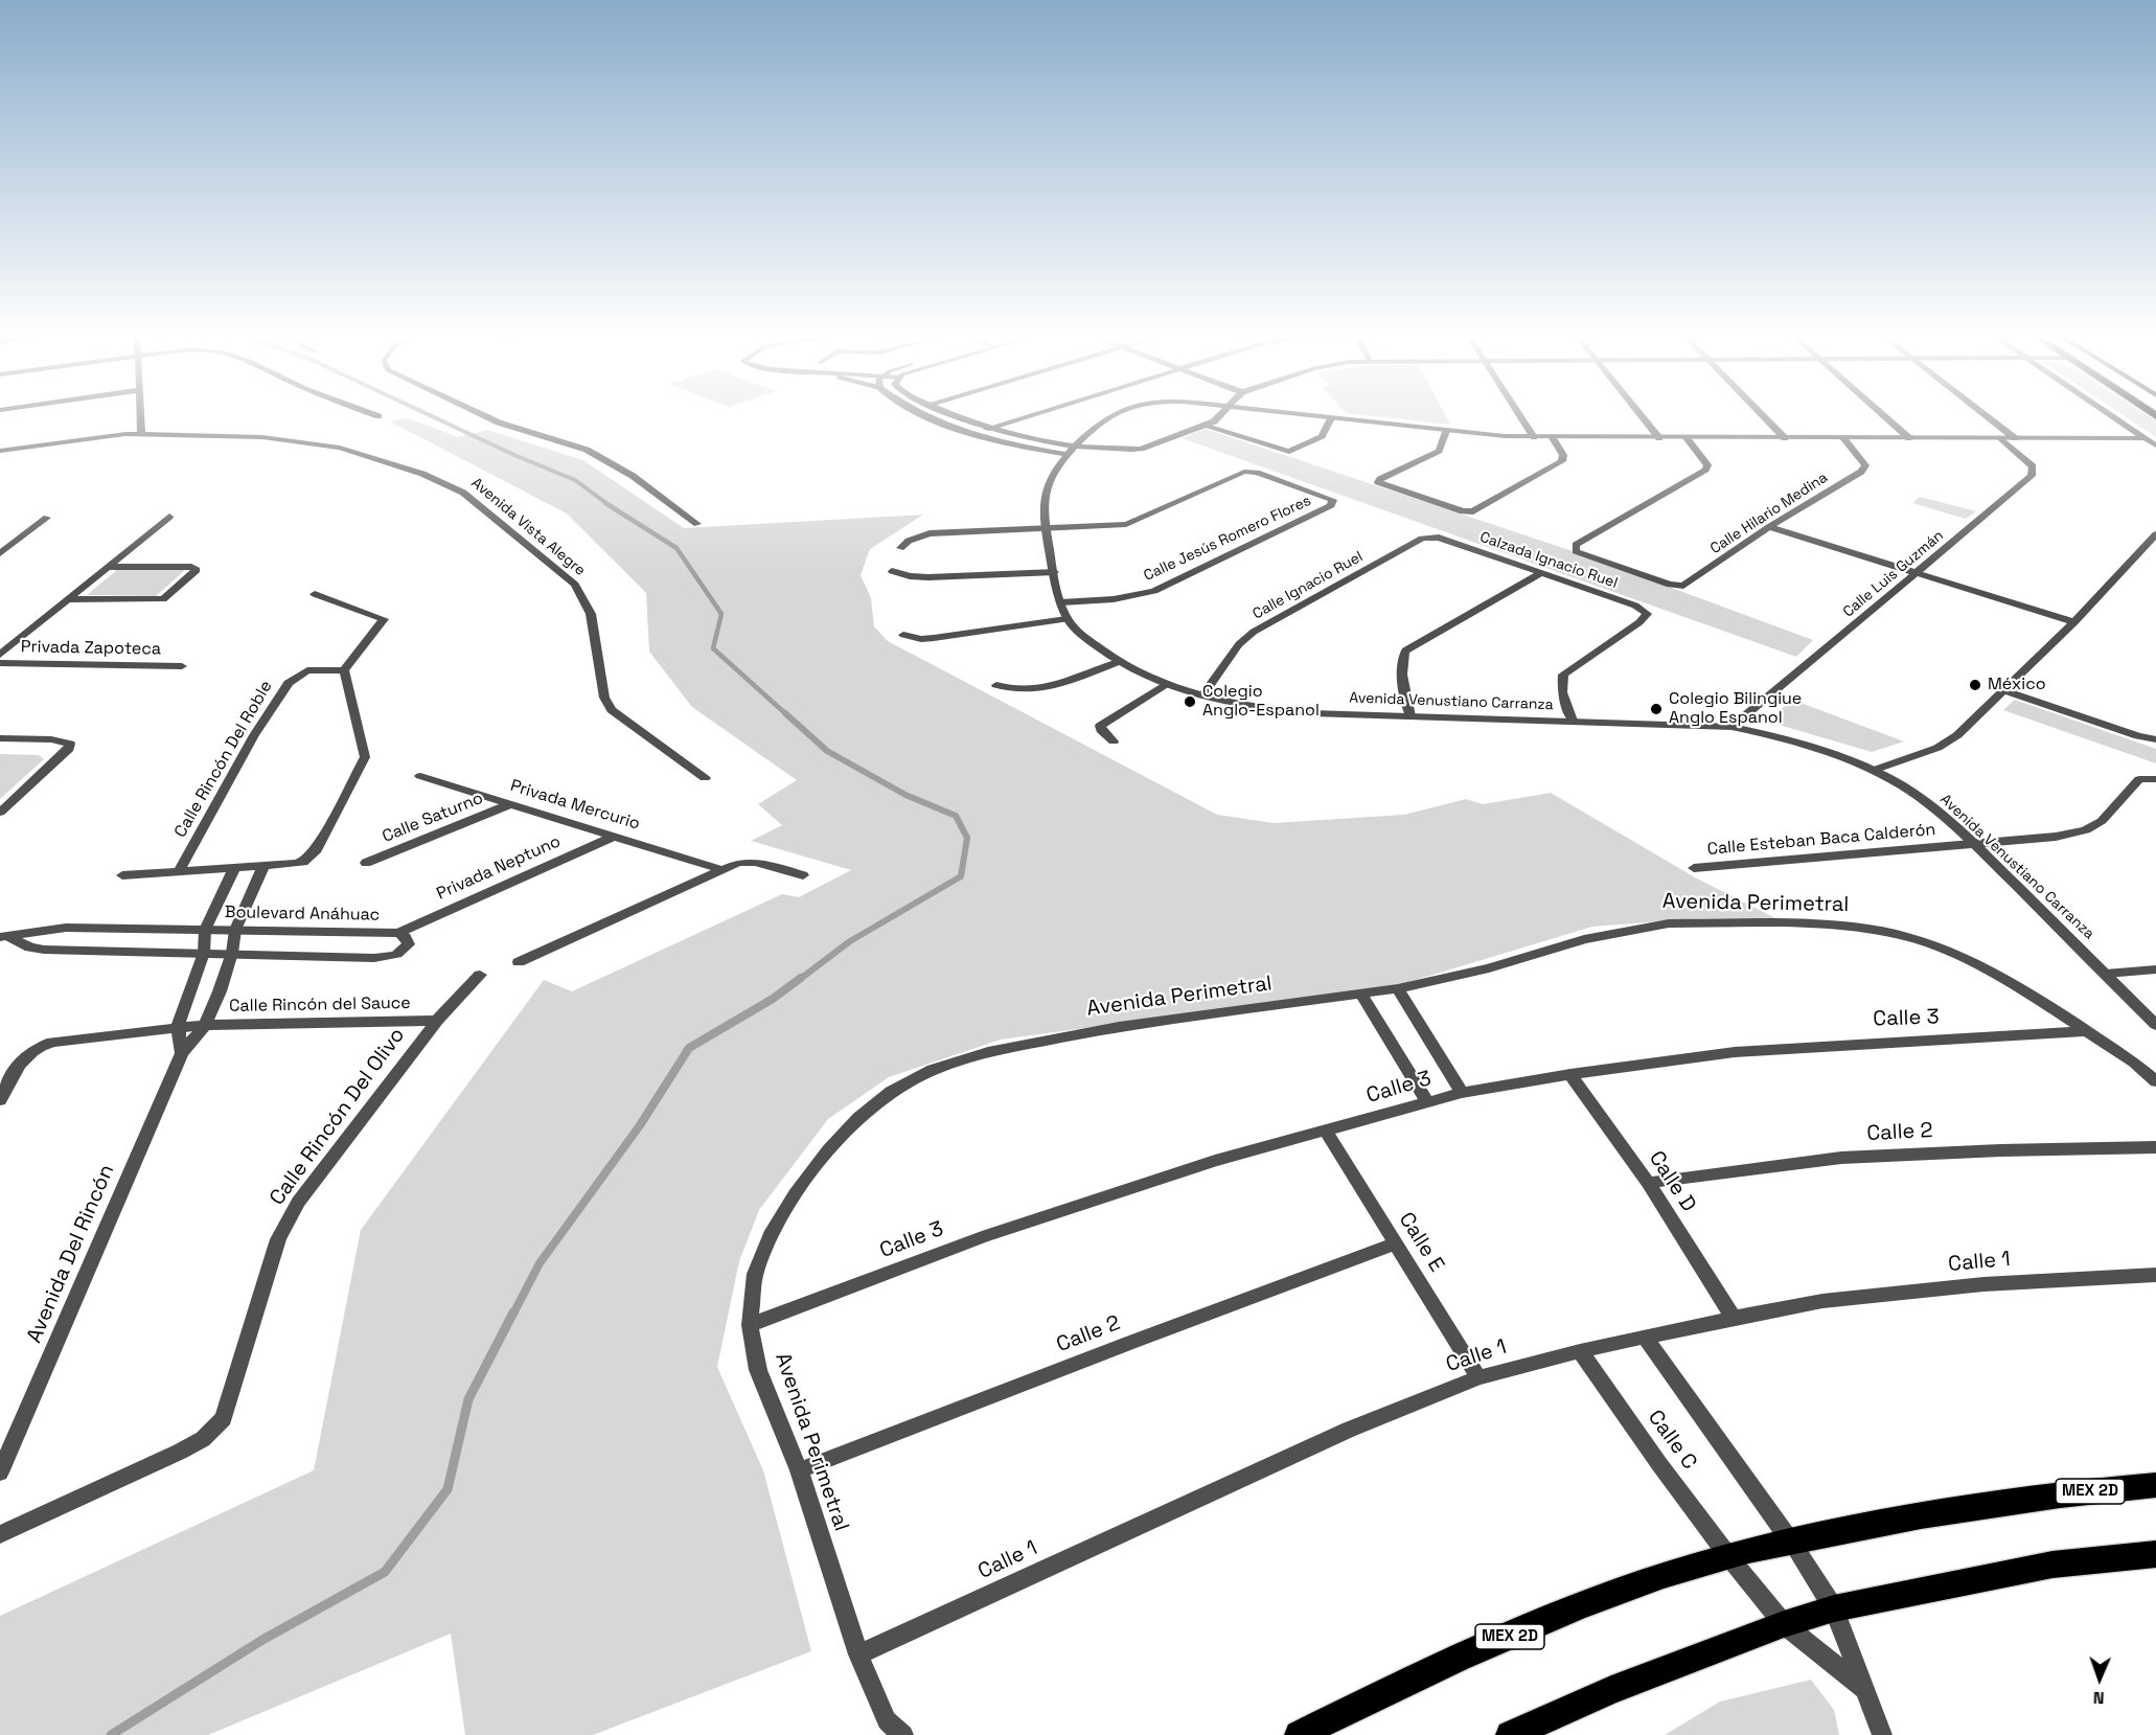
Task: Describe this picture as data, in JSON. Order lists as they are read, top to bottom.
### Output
{
  "streets": {
    "highway": ["MEX 2D"],
    "street": [
      "Calle Hilario Medina",
      "Avenida Vista Alegre",
      "Calle Jesús Romero Flores",
      "Calzada Ignacio Ruel",
      "Calle Luis Guzmán",
      "Calle Ignacio Ruel",
      "Privada Zapoteca",
      "Avenida Venustiano Carranza",
      "Calle Rincón Del Roble",
      "Privada Mercurio",
      "Calle Saturno",
      "Calle Esteban Baca Calderón",
      "Privada Neptuno",
      "Avenida Perimetral",
      "Boulevard Anáhuac",
      "Calle Rincón del Sauce",
      "Calle 3",
      "Calle Rincón Del Olivo",
      "Calle 2",
      "Calle D",
      "Calle E",
      "Avenida Del Rincón",
      "Calle 1",
      "Calle C"
    ]
  },
  "crossings": [
    ["Calle Hilario Medina", "Calzada Ignacio Ruel"],
    ["Calle Hilario Medina", "Avenida Venustiano Carranza"],
    ["Calle Jesús Romero Flores", "Avenida Venustiano Carranza"],
    ["Calzada Ignacio Ruel", "Calle Ignacio Ruel"],
    ["Calzada Ignacio Ruel", "Avenida Venustiano Carranza"],
    ["Calle Luis Guzmán", "Avenida Venustiano Carranza"],
    ["Calle Ignacio Ruel", "Avenida Venustiano Carranza"],
    ["Avenida Venustiano Carranza", "Calle Esteban Baca Calderón"],
    ["Privada Mercurio", "Calle Saturno"],
    ["Privada Mercurio", "Privada Neptuno"],
    ["Privada Neptuno", "Boulevard Anáhuac"],
    ["Avenida Perimetral", "Calle 3"],
    ["Avenida Perimetral", "Calle 2"],
    ["Avenida Perimetral", "Calle 1"],
    ["Boulevard Anáhuac", "Avenida Del Rincón"],
    ["Calle Rincón del Sauce", "Calle Rincón Del Olivo"],
    ["Calle Rincón del Sauce", "Avenida Del Rincón"],
    ["Calle 3", "Calle D"],
    ["Calle 3", "Calle E"],
    ["Calle 2", "Calle D"],
    ["Calle 2", "Calle E"],
    ["Calle D", "Calle 1"],
    ["Calle E", "Calle 1"],
    ["Calle 1", "Calle C"],
    ["Calle C", "MEX 2D"]
  ],
  "places": ["México", "Colegio Anglo-Espanol", "Colegio Bilingiue Anglo Espanol"],
  "north": "bottom"
}
